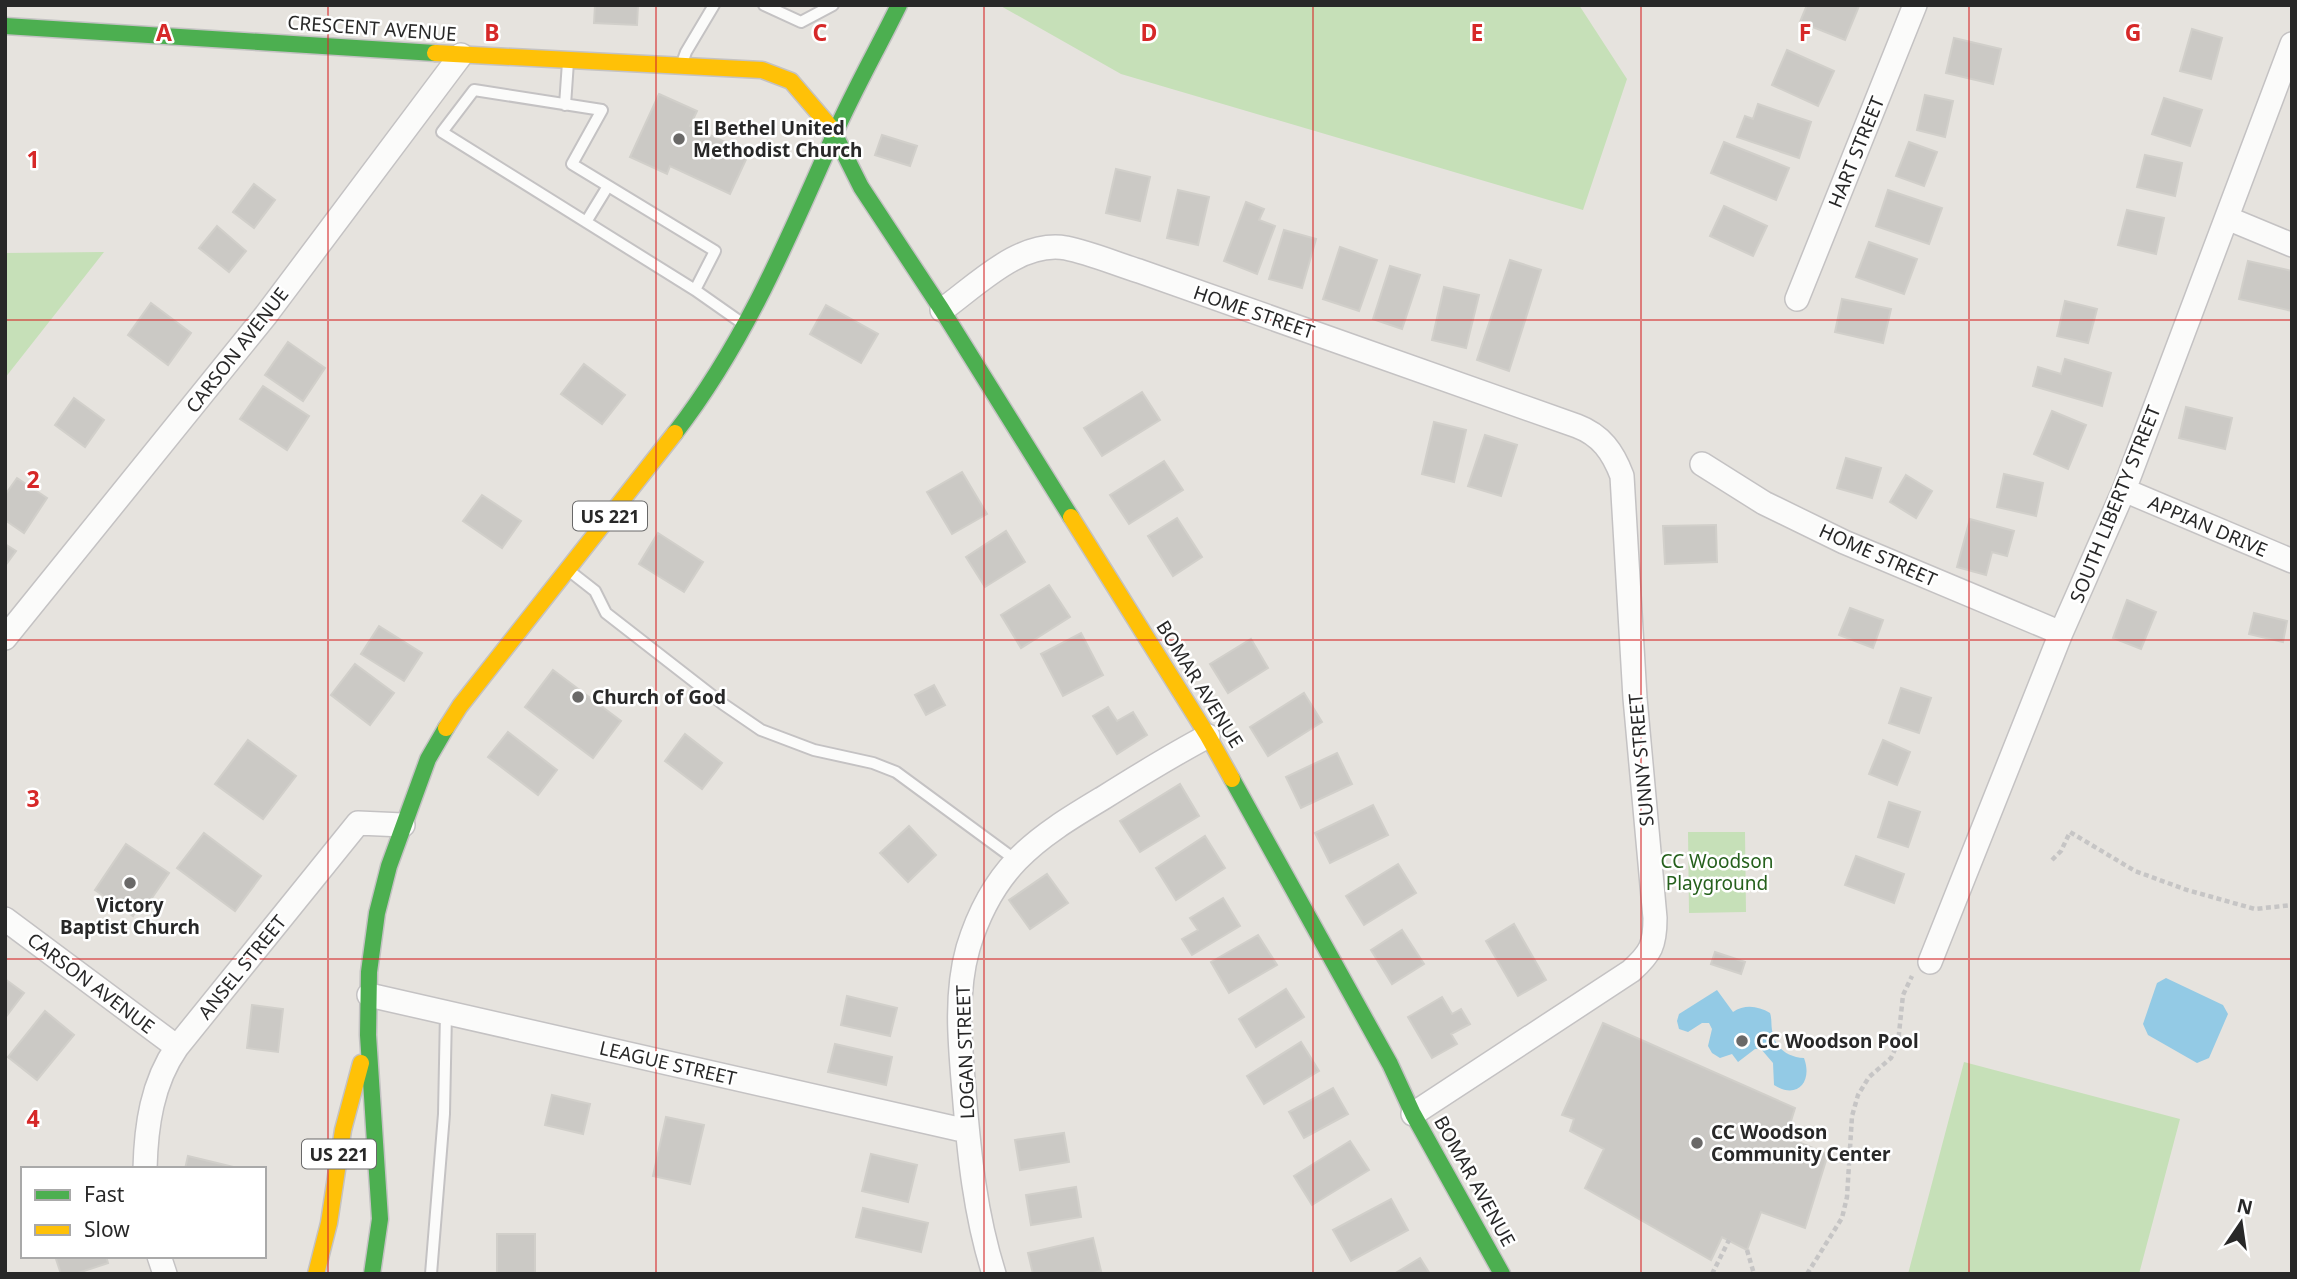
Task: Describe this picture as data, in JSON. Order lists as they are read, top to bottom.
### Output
{
  "streets": {
    "street": [
      "CRESCENT AVENUE",
      "HART STREET",
      "HOME STREET",
      "CARSON AVENUE",
      "SOUTH LIBERTY STREET",
      "US 221",
      "APPIAN DRIVE",
      "BOMAR AVENUE",
      "SUNNY STREET",
      "ANSEL STREET",
      "LOGAN STREET",
      "LEAGUE STREET"
    ]
  },
  "crossings": [
    ["CRESCENT AVENUE", "CARSON AVENUE"],
    ["CRESCENT AVENUE", "US 221"],
    ["CRESCENT AVENUE", "BOMAR AVENUE"],
    ["HOME STREET", "SOUTH LIBERTY STREET"],
    ["HOME STREET", "BOMAR AVENUE"],
    ["HOME STREET", "SUNNY STREET"],
    ["CARSON AVENUE", "ANSEL STREET"],
    ["SOUTH LIBERTY STREET", "APPIAN DRIVE"],
    ["US 221", "BOMAR AVENUE"],
    ["US 221", "ANSEL STREET"],
    ["US 221", "LEAGUE STREET"],
    ["BOMAR AVENUE", "SUNNY STREET"],
    ["BOMAR AVENUE", "LOGAN STREET"],
    ["LOGAN STREET", "LEAGUE STREET"]
  ],
  "parks": ["CC Woodson Playground"],
  "places": [
    "El Bethel United Methodist Church",
    "Church of God",
    "Victory Baptist Church",
    "CC Woodson Pool",
    "CC Woodson Community Center"
  ],
  "legend": ["Fast", "Slow"],
  "north": "top",
  "grid": {
    "columns": [
      "A",
      "B",
      "C",
      "D",
      "E",
      "F",
      "G"
    ],
    "rows": [
      "1",
      "2",
      "3",
      "4"
    ]
  }
}
